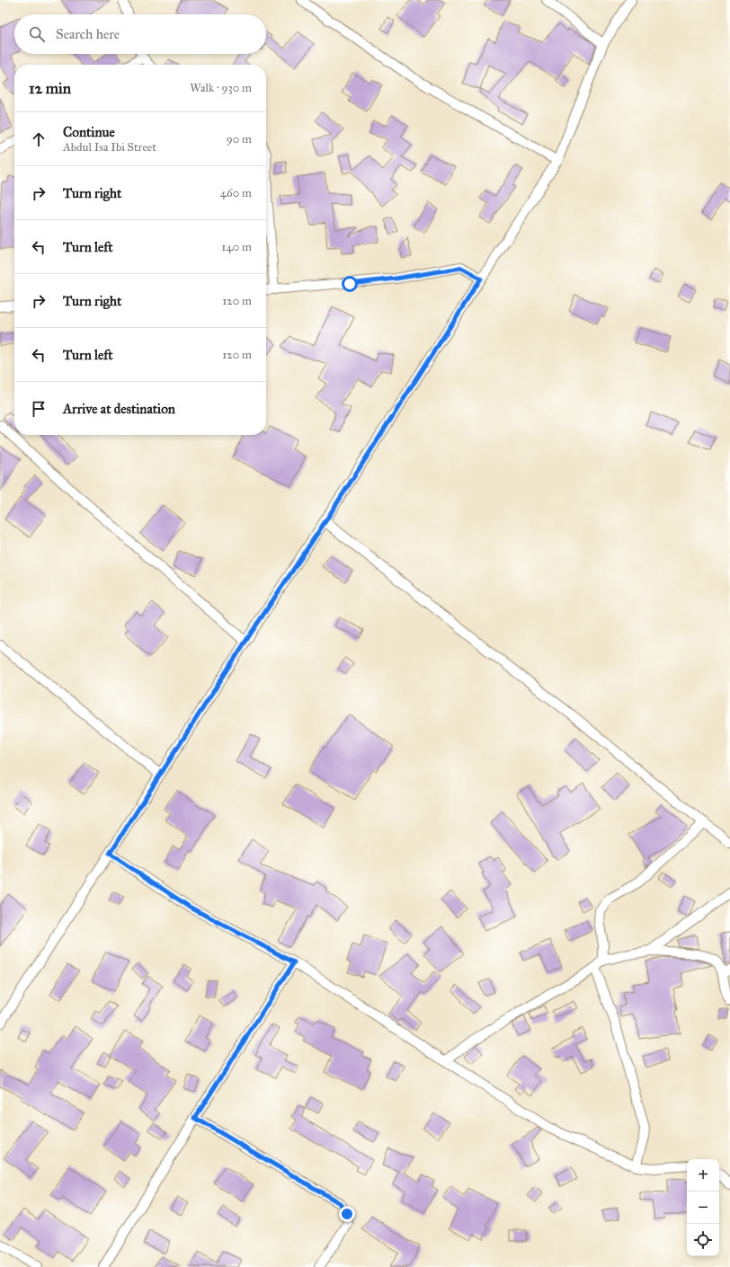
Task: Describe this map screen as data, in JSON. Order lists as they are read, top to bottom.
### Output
{
  "page": {
    "search": "Search here",
    "heading": ["12 min", "Walk · 930 m"],
    "list": [
      ["Continue", "Abdul Isa Ibi Street", "90 m"],
      ["Turn right", "460 m"],
      ["Turn left", "140 m"],
      ["Turn right", "120 m"],
      ["Turn left", "120 m"],
      "Arrive at destination"
    ],
    "map_buttons": ["+", "−"]
  }
}
